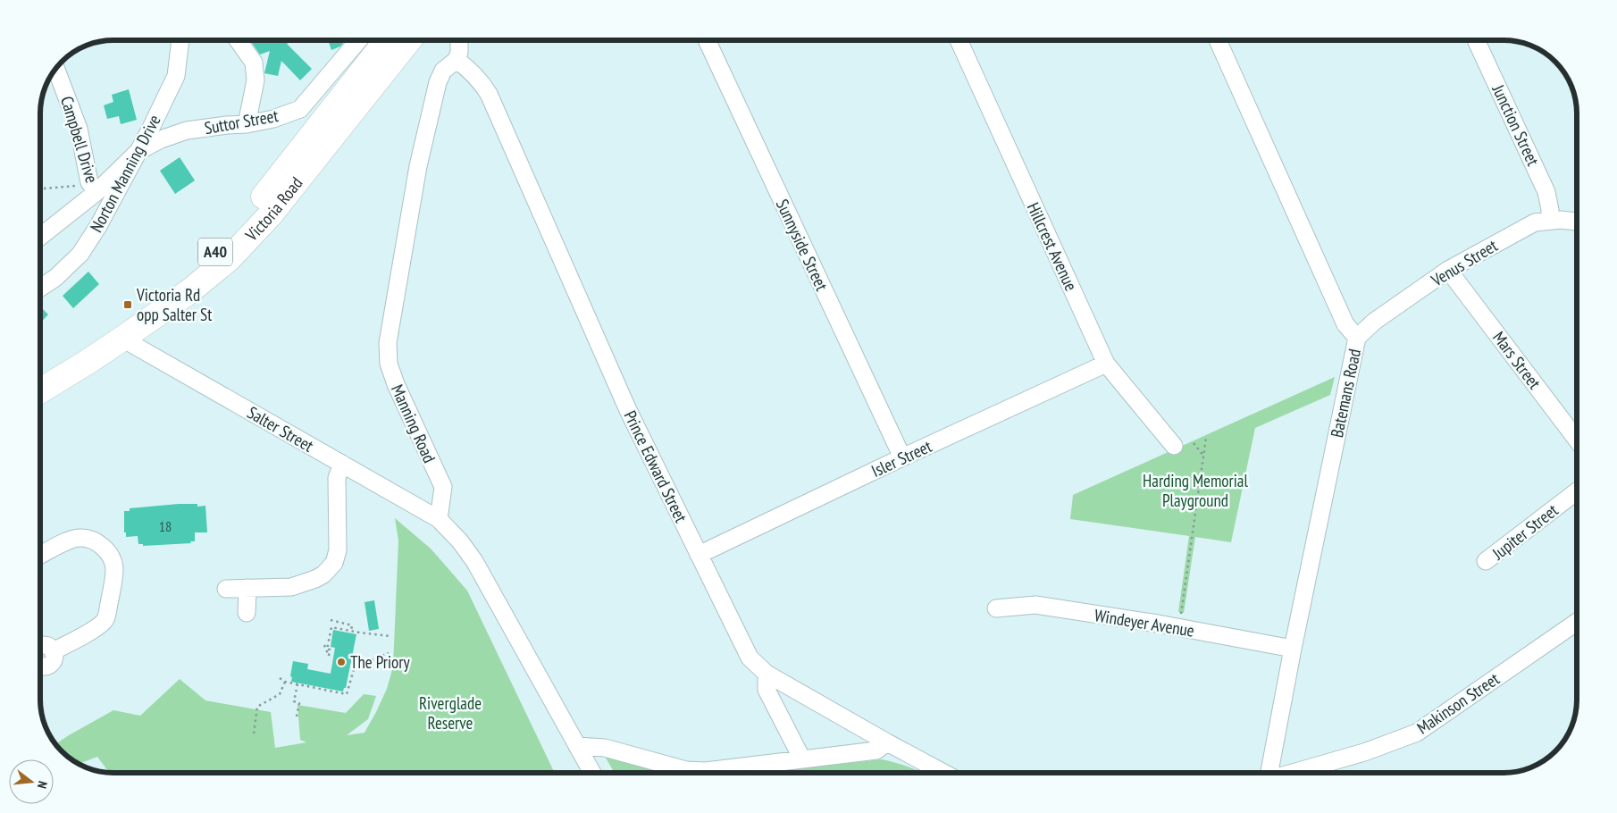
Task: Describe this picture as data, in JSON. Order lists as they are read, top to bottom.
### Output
{
  "streets": {
    "highway": ["Victoria Road", "A40"],
    "street": [
      "Suttor Street",
      "Junction Street",
      "Campbell Drive",
      "Norton Manning Drive",
      "Sunnyside Street",
      "Hillcrest Avenue",
      "Venus Street",
      "Mars Street",
      "Batemans Road",
      "Manning Road",
      "Salter Street",
      "Isler Street",
      "Prince Edward Street",
      "Jupiter Street",
      "Windeyer Avenue",
      "Makinson Street"
    ]
  },
  "crossings": [
    ["Suttor Street", "Norton Manning Drive"],
    ["Junction Street", "Venus Street"],
    ["Victoria Road", "Salter Street"],
    ["Sunnyside Street", "Isler Street"],
    ["Hillcrest Avenue", "Isler Street"],
    ["Venus Street", "Mars Street"],
    ["Venus Street", "Batemans Road"],
    ["Batemans Road", "Windeyer Avenue"],
    ["Manning Road", "Salter Street"],
    ["Manning Road", "Prince Edward Street"],
    ["Isler Street", "Prince Edward Street"]
  ],
  "parks": ["Harding Memorial Playground", "Riverglade Reserve"],
  "places": {
    "transit": ["Victoria Rd opp Salter St"],
    "other": ["The Priory"]
  },
  "house_numbers": ["18"],
  "north": "right"
}
